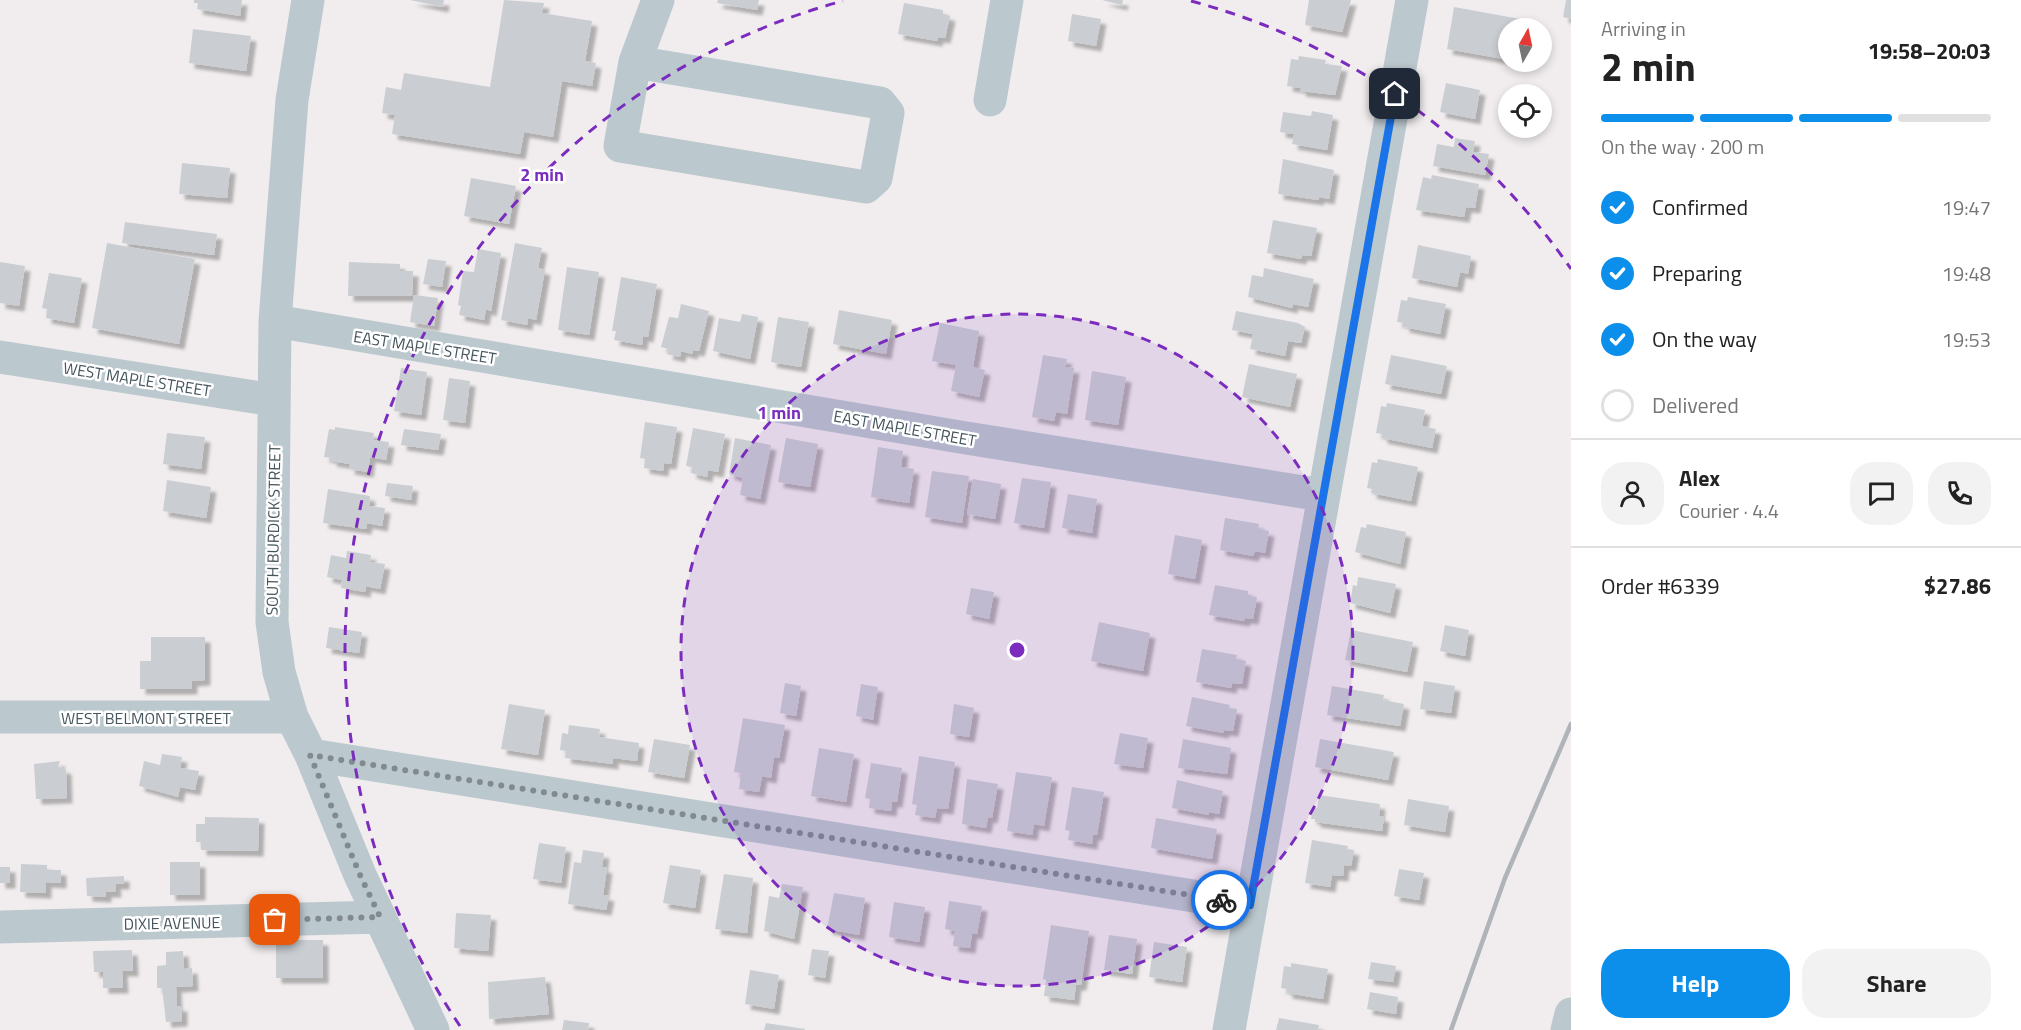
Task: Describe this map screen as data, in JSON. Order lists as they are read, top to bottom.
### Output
{
  "streets": {
    "street": [
      "EAST MAPLE STREET",
      "WEST MAPLE STREET",
      "SOUTH BURDICK STREET",
      "WEST BELMONT STREET",
      "DIXIE AVENUE"
    ]
  },
  "crossings": [
    ["EAST MAPLE STREET", "SOUTH BURDICK STREET"],
    ["WEST MAPLE STREET", "SOUTH BURDICK STREET"],
    ["SOUTH BURDICK STREET", "WEST BELMONT STREET"],
    ["SOUTH BURDICK STREET", "DIXIE AVENUE"]
  ],
  "north": "top",
  "page": {
    "heading": ["2 min", "Arriving in", "19:58–20:03"],
    "panel": [
      "Alex",
      "Courier · 4.4",
      "Order #6339",
      "$27.86"
    ],
    "bar": "On the way · 200 m",
    "list": [
      ["Confirmed", "19:47"],
      ["Preparing", "19:48"],
      ["On the way", "19:53"],
      "Delivered"
    ],
    "buttons": ["Help", "Share"]
  },
  "rings": ["2 min", "1 min"]
}
